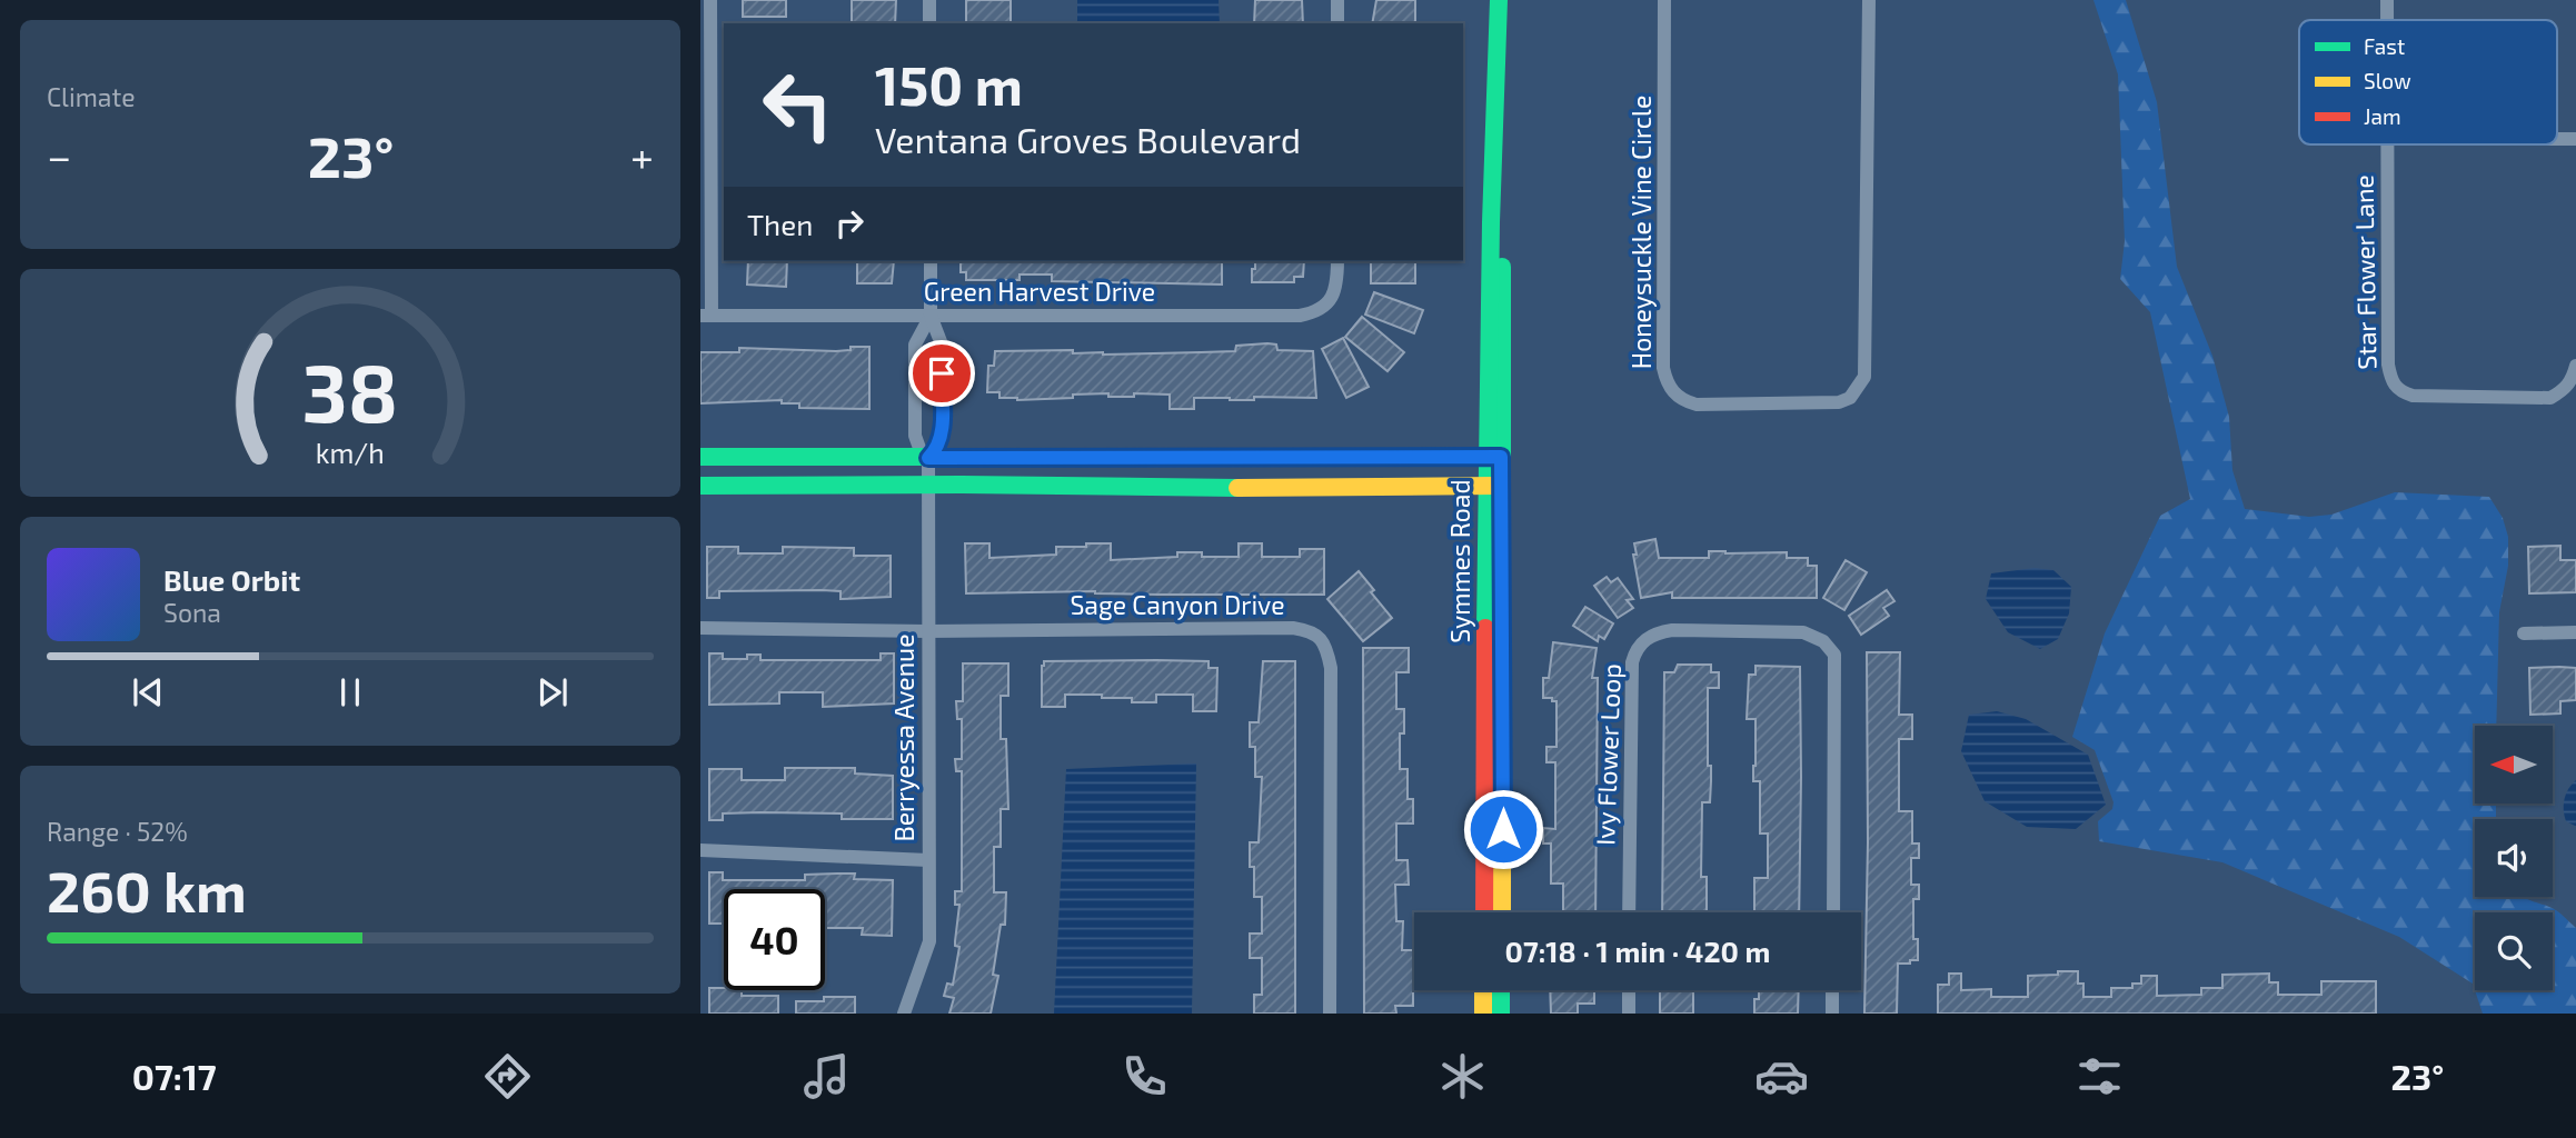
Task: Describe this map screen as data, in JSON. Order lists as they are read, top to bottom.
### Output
{
  "streets": {
    "street": [
      "Honeysuckle Vine Circle",
      "Star Flower Lane",
      "Green Harvest Drive",
      "Symmes Road",
      "Sage Canyon Drive",
      "Berryessa Avenue",
      "Ivy Flower Loop"
    ]
  },
  "crossings": [
    ["Green Harvest Drive", "Berryessa Avenue"],
    ["Sage Canyon Drive", "Berryessa Avenue"]
  ],
  "legend": ["Fast", "Slow", "Jam"],
  "north": "left",
  "page": {
    "tile": [
      "Climate",
      ["Range · 52%", "260 km"]
    ],
    "turn": ["150 m", "Ventana Groves Boulevard"],
    "heat": ["−", "23°", "+"],
    "then": "Then",
    "song": ["Blue Orbit", "Sona"],
    "limit": "40",
    "trip": "07:18 · 1 min · 420 m",
    "tabs": ["07:17", "23°"],
    "gauge": ["38", "km/h"]
  }
}
